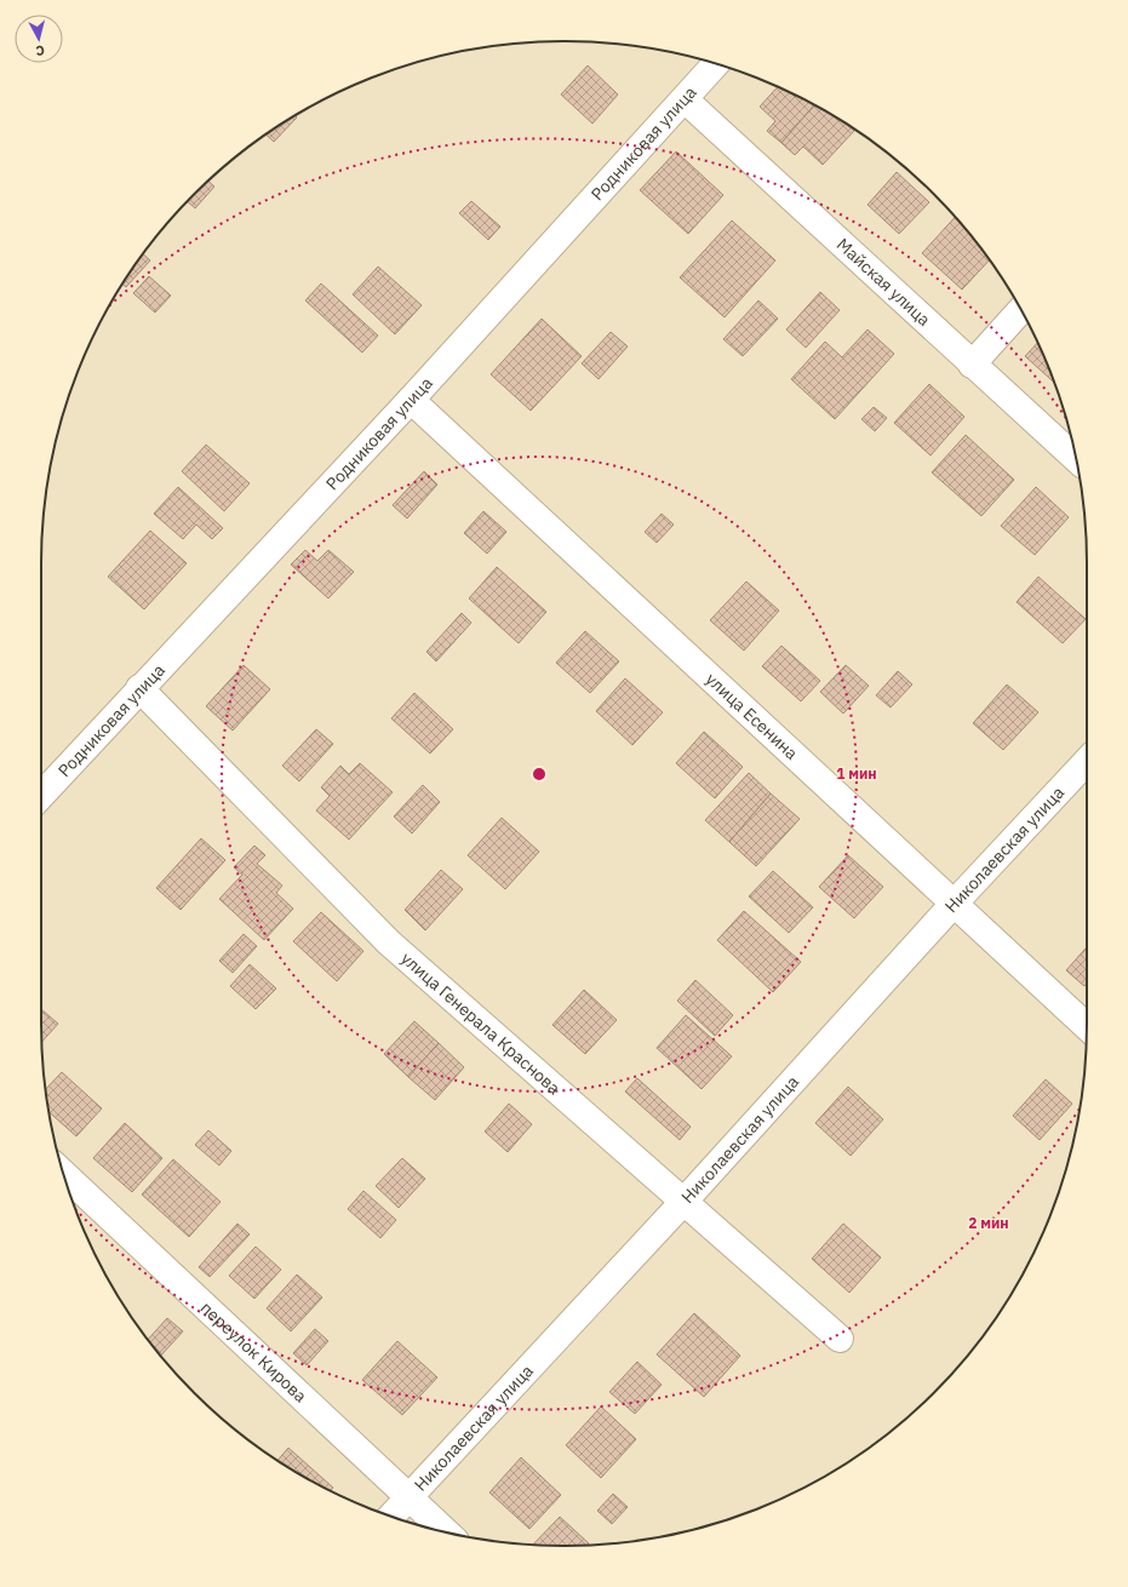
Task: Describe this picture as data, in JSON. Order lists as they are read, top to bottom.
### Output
{
  "streets": {
    "street": [
      "Родниковая улица",
      "Майская улица",
      "улица Есенина",
      "Николаевская улица",
      "улица Генерала Краснова",
      "переулок Кирова"
    ]
  },
  "crossings": [
    ["Родниковая улица", "Майская улица"],
    ["Родниковая улица", "улица Есенина"],
    ["Родниковая улица", "улица Генерала Краснова"],
    ["улица Есенина", "Николаевская улица"],
    ["Николаевская улица", "улица Генерала Краснова"],
    ["Николаевская улица", "переулок Кирова"]
  ],
  "north": "bottom",
  "rings": ["1 мин", "2 мин"]
}
